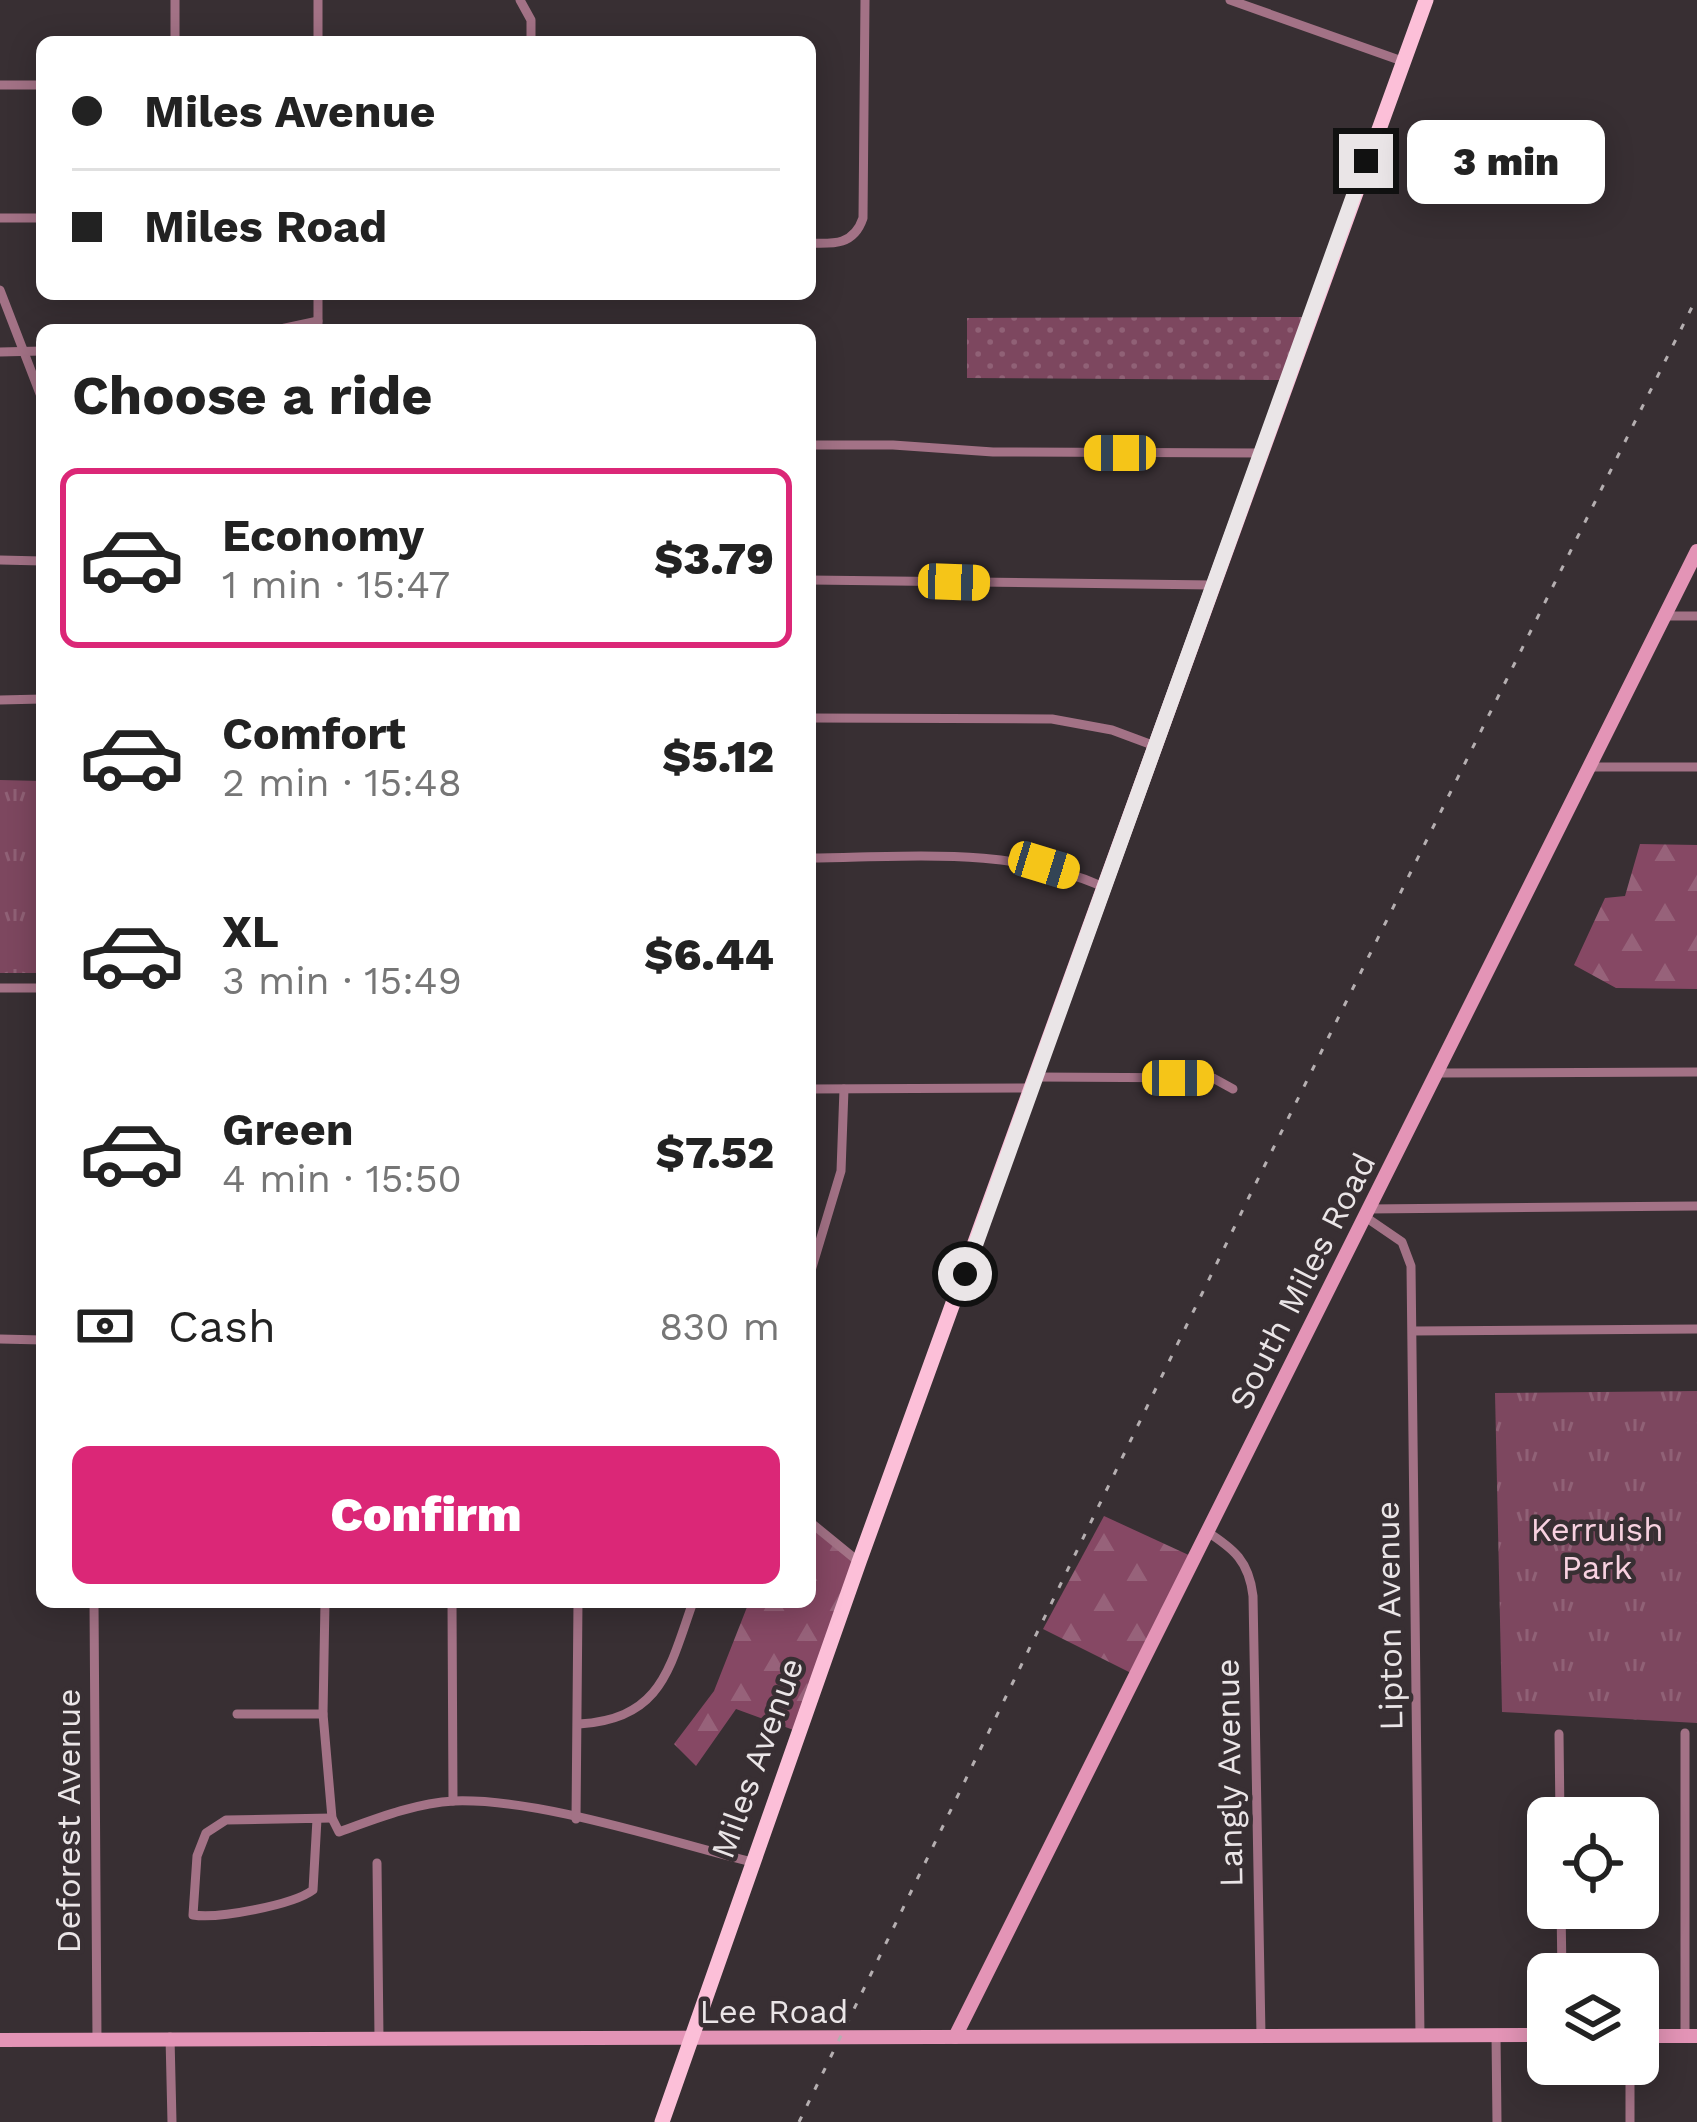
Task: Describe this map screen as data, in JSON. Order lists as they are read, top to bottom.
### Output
{
  "streets": {
    "main road": ["Miles Avenue"],
    "street": [
      "South Miles Road",
      "Lipton Avenue",
      "Langly Avenue",
      "Deforest Avenue",
      "Lee Road"
    ]
  },
  "crossings": [
    ["South Miles Road", "Lipton Avenue"],
    ["South Miles Road", "Langly Avenue"],
    ["South Miles Road", "Lee Road"],
    ["Lipton Avenue", "Lee Road"],
    ["Miles Avenue", "Lee Road"],
    ["Langly Avenue", "Lee Road"],
    ["Deforest Avenue", "Lee Road"]
  ],
  "parks": ["Kerruish Park"],
  "page": {
    "banner": ["Miles Avenue", "Miles Road"],
    "bubble": "3 min",
    "heading": "Choose a ride",
    "list": [
      {
        "name": "Economy",
        "note": "1 min · 15:47",
        "value": "$3.79"
      },
      {
        "name": "Comfort",
        "note": "2 min · 15:48",
        "value": "$5.12"
      },
      {
        "name": "XL",
        "note": "3 min · 15:49",
        "value": "$6.44"
      },
      {
        "name": "Green",
        "note": "4 min · 15:50",
        "value": "$7.52"
      }
    ],
    "pay": ["Cash", "830 m"],
    "buttons": "Confirm"
  }
}
